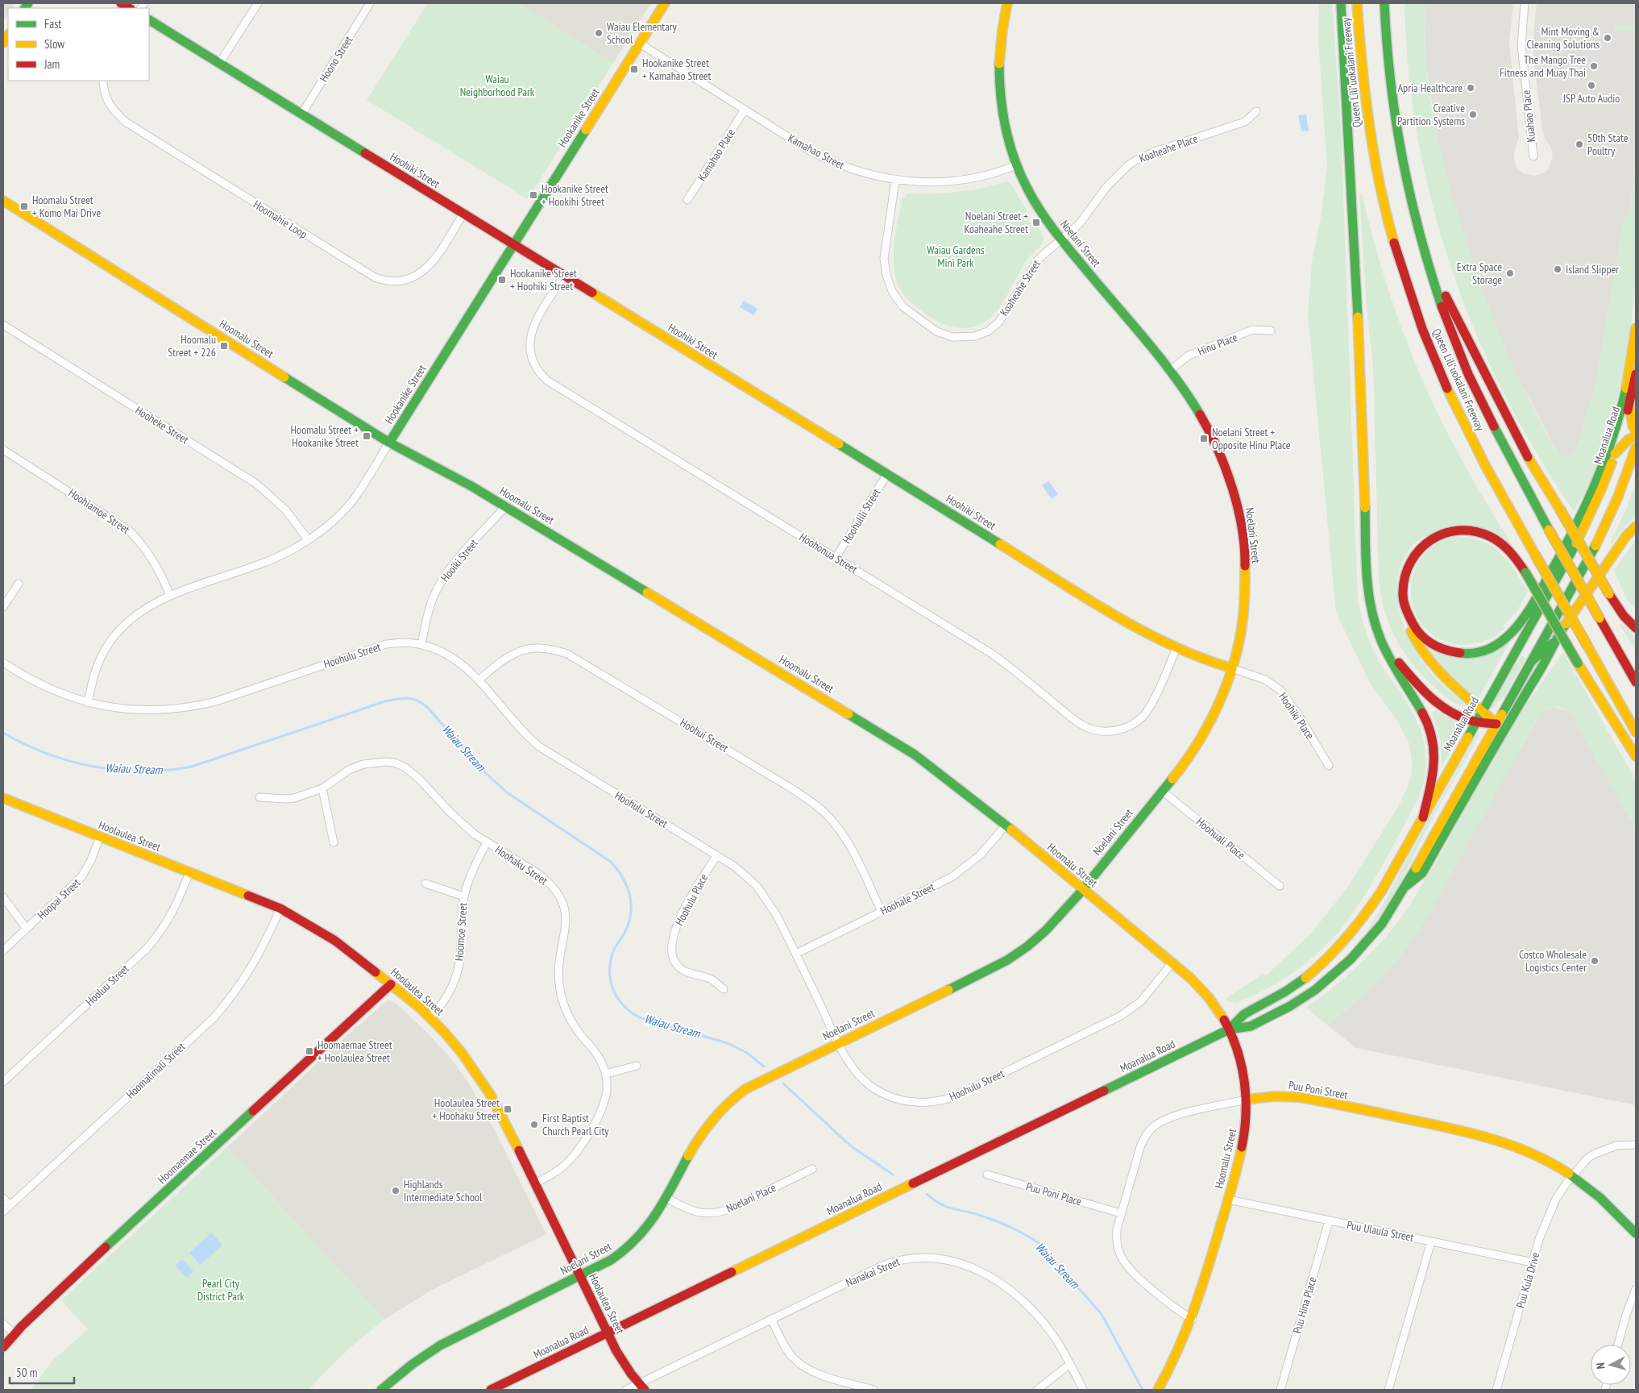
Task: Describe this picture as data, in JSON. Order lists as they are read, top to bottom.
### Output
{
  "streets": {
    "main road": [
      "Queen Liliʻuokalani Freeway",
      "Hookanike Street",
      "Hoohiki Street",
      "Noelani Street",
      "Hoomalu Street",
      "Moanalua Road",
      "Hoolaulea Street",
      "Puu Poni Street",
      "Hoomaemae Street"
    ],
    "street": [
      "Hoono Street",
      "Kuahao Place",
      "Koaheahe Place",
      "Kamahao Street",
      "Kamahao Place",
      "Hoomahie Loop",
      "Koaheahe Street",
      "Hinu Place",
      "Hooheke Street",
      "Hoohiamoe Street",
      "Hoohulili Street",
      "Hoohonua Street",
      "Hooiki Street",
      "Hoohulu Street",
      "Hoohiki Place",
      "Hoohui Street",
      "Hoohuali Place",
      "Hoohaku Street",
      "Hoopai Street",
      "Hoohale Street",
      "Hoohulu Place",
      "Hoomoe Street",
      "Hooluu Street",
      "Hoomalimali Street",
      "Puu Poni Place",
      "Noelani Place",
      "Puu Ulaula Street",
      "Nanakai Street",
      "Puu Kula Drive",
      "Puu Hina Place"
    ]
  },
  "crossings": [
    ["Hoono Street", "Hoohiki Street"],
    ["Hookanike Street", "Kamahao Street"],
    ["Hookanike Street", "Hoohiki Street"],
    ["Hookanike Street", "Hoomalu Street"],
    ["Hookanike Street", "Hooheke Street"],
    ["Hookanike Street", "Hoohiamoe Street"],
    ["Hookanike Street", "Hoohulu Street"],
    ["Koaheahe Place", "Noelani Street"],
    ["Koaheahe Place", "Koaheahe Street"],
    ["Kamahao Street", "Kamahao Place"],
    ["Kamahao Street", "Noelani Street"],
    ["Kamahao Street", "Koaheahe Street"],
    ["Hoohiki Street", "Hoomahie Loop"],
    ["Hoohiki Street", "Noelani Street"],
    ["Hoohiki Street", "Hoohulili Street"],
    ["Hoohiki Street", "Hoohonua Street"],
    ["Hoohiki Street", "Hoohiki Place"],
    ["Noelani Street", "Koaheahe Street"],
    ["Noelani Street", "Hoomalu Street"],
    ["Noelani Street", "Hinu Place"],
    ["Noelani Street", "Hoohulu Street"],
    ["Noelani Street", "Hoohiki Place"],
    ["Noelani Street", "Hoolaulea Street"],
    ["Noelani Street", "Hoohuali Place"],
    ["Noelani Street", "Noelani Place"],
    ["Hoomalu Street", "Moanalua Road"],
    ["Hoomalu Street", "Hooiki Street"],
    ["Hoomalu Street", "Hoohulu Street"],
    ["Hoomalu Street", "Hoohale Street"],
    ["Hoomalu Street", "Puu Poni Street"],
    ["Hoomalu Street", "Puu Ulaula Street"],
    ["Moanalua Road", "Hoolaulea Street"],
    ["Hoohulili Street", "Hoohonua Street"],
    ["Hooiki Street", "Hoohulu Street"],
    ["Hoohulu Street", "Hoohui Street"],
    ["Hoohulu Street", "Hoohale Street"],
    ["Hoohulu Street", "Hoohulu Place"],
    ["Hoohui Street", "Hoohale Street"],
    ["Hoolaulea Street", "Hoohaku Street"],
    ["Hoolaulea Street", "Hoopai Street"],
    ["Hoolaulea Street", "Hoomoe Street"],
    ["Hoolaulea Street", "Hooluu Street"],
    ["Hoolaulea Street", "Hoomalimali Street"],
    ["Hoolaulea Street", "Hoomaemae Street"],
    ["Hoolaulea Street", "Nanakai Street"],
    ["Hoohaku Street", "Hoomoe Street"],
    ["Puu Poni Street", "Puu Poni Place"],
    ["Puu Poni Street", "Puu Kula Drive"],
    ["Puu Ulaula Street", "Puu Kula Drive"],
    ["Puu Ulaula Street", "Puu Hina Place"]
  ],
  "water": ["Waiau Stream"],
  "parks": ["Waiau Neighborhood Park", "Waiau Gardens Mini Park", "Pearl City District Park"],
  "places": {
    "other": [
      "Waiau Elementary School",
      "Mint Moving & Cleaning Solutions",
      "The Mango Tree Fitness and Muay Thai",
      "JSP Auto Audio",
      "Apria Healthcare",
      "Creative Partition Systems",
      "50th State Poultry",
      "Island Slipper",
      "Extra Space Storage",
      "Costco Wholesale Logistics Center",
      "First Baptist Church Pearl City",
      "Highlands Intermediate School"
    ],
    "transit": [
      "Hookanike Street + Kamahao Street",
      "Hookanike Street + Hookihi Street",
      "Hoomalu Street + Komo Mai Drive",
      "Noelani Street + Koaheahe Street",
      "Hookanike Street + Hoohiki Street",
      "Hoomalu Street + 226",
      "Hoomalu Street + Hookanike Street",
      "Noelani Street + Opposite Hinu Place",
      "Hoomaemae Street + Hoolaulea Street",
      "Hoolaulea Street + Hoohaku Street"
    ]
  },
  "legend": ["Fast", "Slow", "Jam"],
  "scale_bar": "50 m",
  "north": "left"
}
